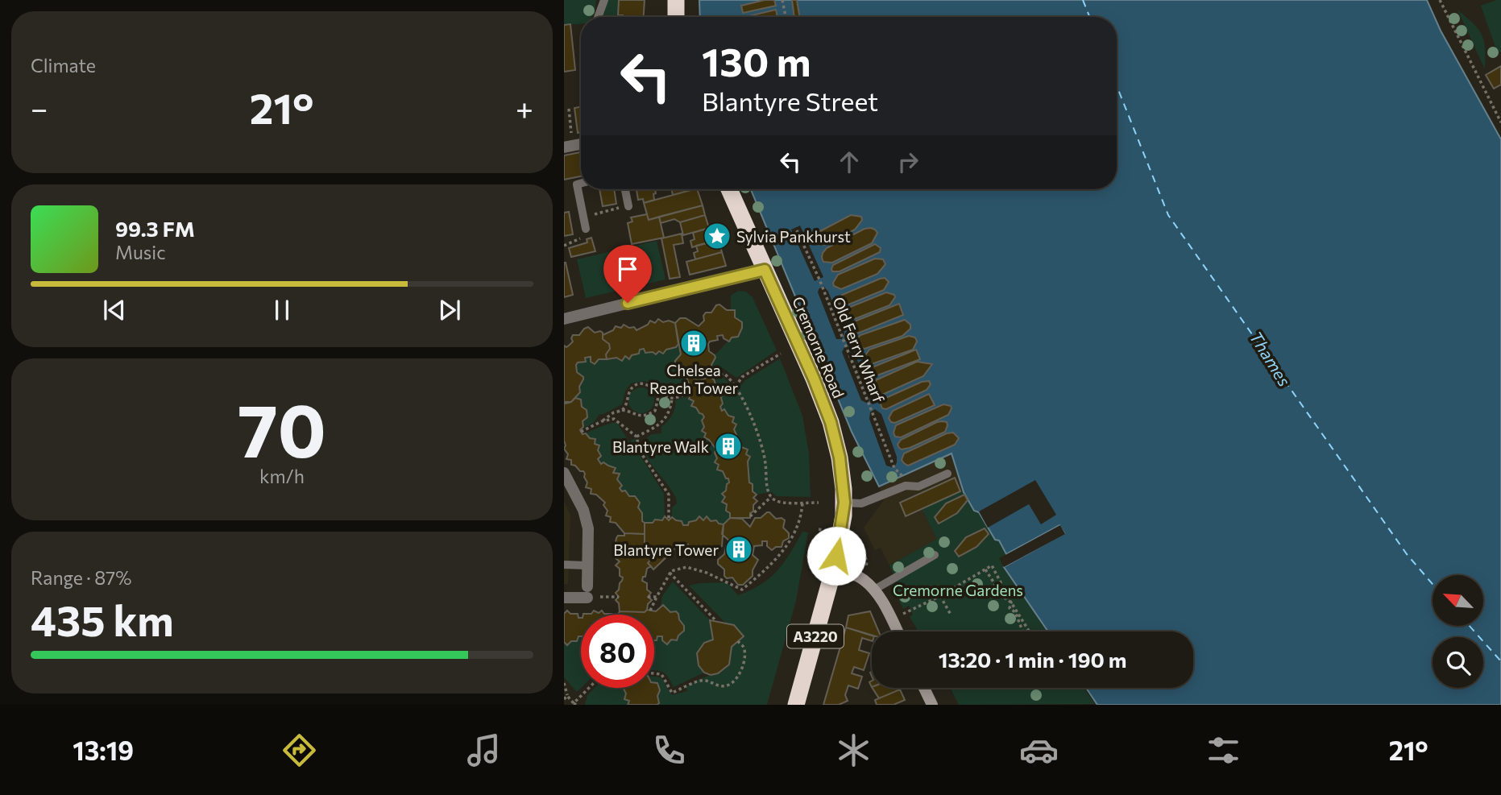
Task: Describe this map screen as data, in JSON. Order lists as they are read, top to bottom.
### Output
{
  "streets": {
    "highway": ["Cremorne Road", "A3220"],
    "path": ["Old Ferry Wharf"]
  },
  "crossings": [
    ["Cremorne Road", "A3220"]
  ],
  "water": ["Thames"],
  "parks": ["Cremorne Gardens"],
  "places": {
    "place": ["Sylvia Pankhurst"],
    "building": ["Chelsea Reach Tower", "Blantyre Walk", "Blantyre Tower"]
  },
  "north": "top left",
  "page": {
    "tile": [
      "Climate",
      ["70", "km/h"],
      ["Range · 87%", "435 km"]
    ],
    "turn": ["130 m", "Blantyre Street"],
    "heat": ["−", "21°", "+"],
    "song": ["99.3 FM", "Music"],
    "limit": "80",
    "trip": "13:20 · 1 min · 190 m",
    "tabs": ["13:19", "21°"]
  }
}
